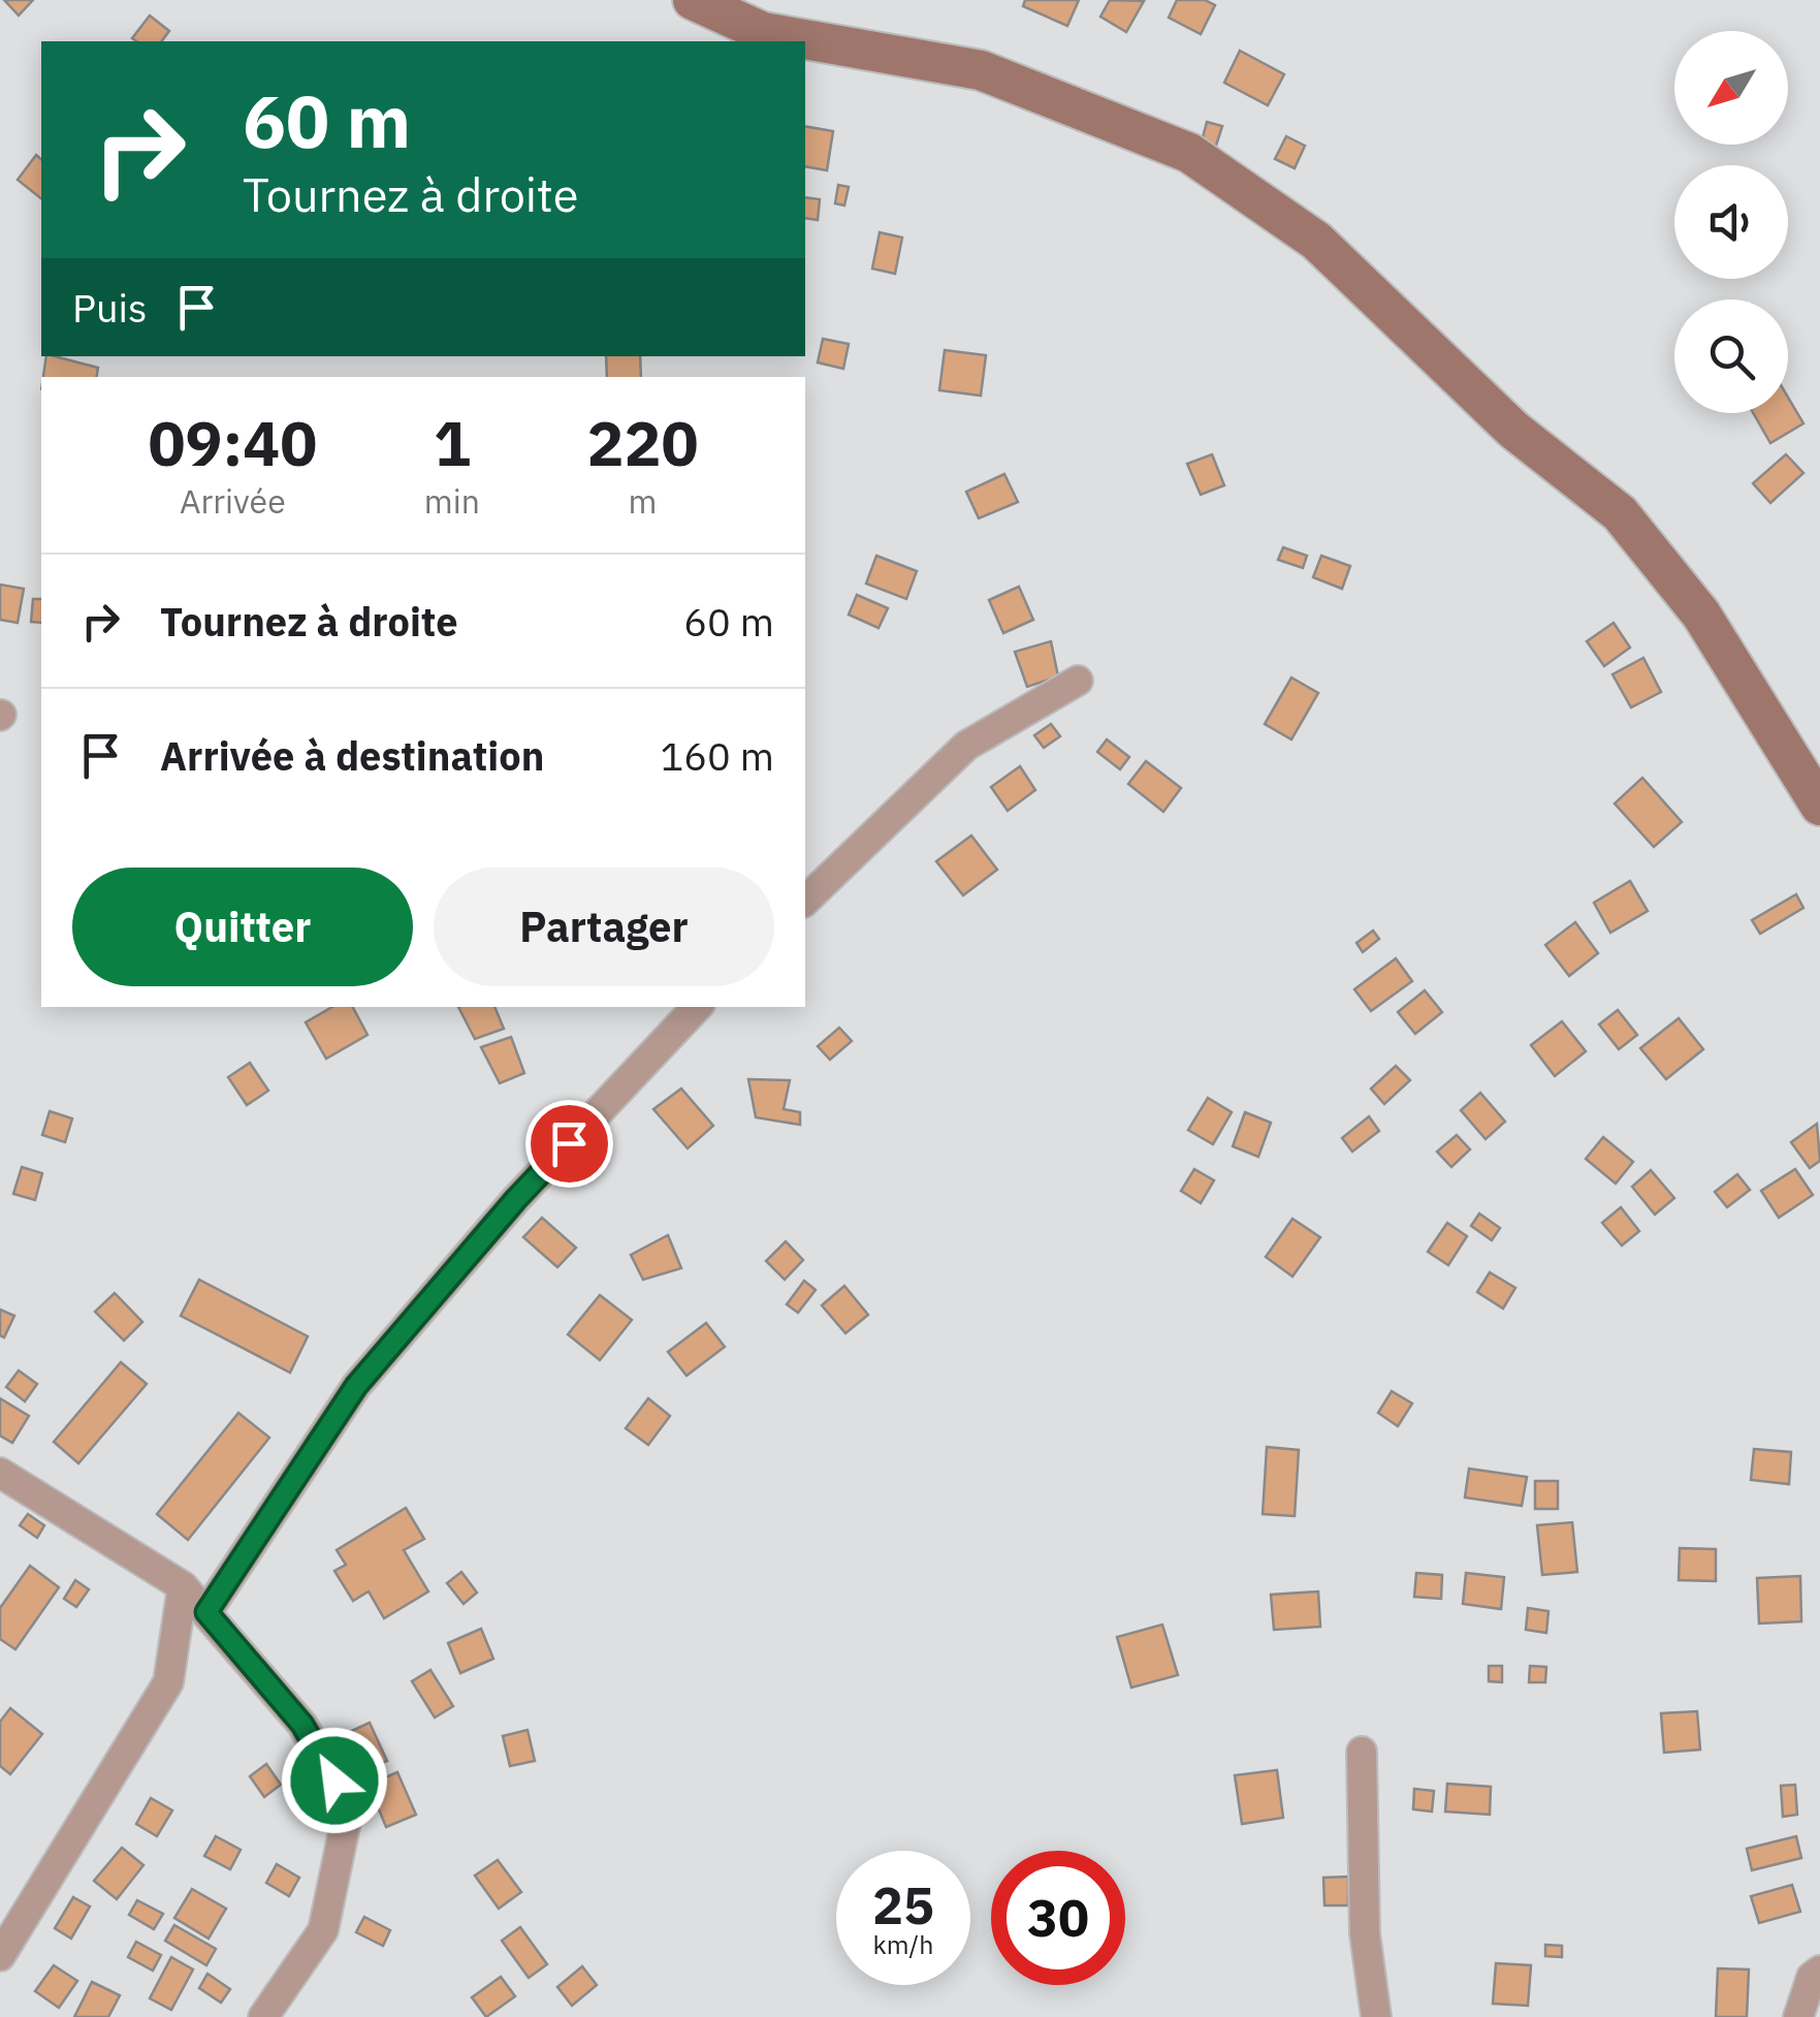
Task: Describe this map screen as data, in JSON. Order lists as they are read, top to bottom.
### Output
{
  "north": "bottom left",
  "page": {
    "turn": ["60 m", "Tournez à droite"],
    "then": "Puis",
    "eta": [
      "09:40",
      "Arrivée",
      "1",
      "min",
      "220",
      "m"
    ],
    "list": [
      {
        "name": "Tournez à droite",
        "value": "60 m"
      },
      {
        "name": "Arrivée à destination",
        "value": "160 m"
      }
    ],
    "buttons": ["Quitter", "Partager"],
    "speed": "25 km/h",
    "limit": "30"
  }
}
